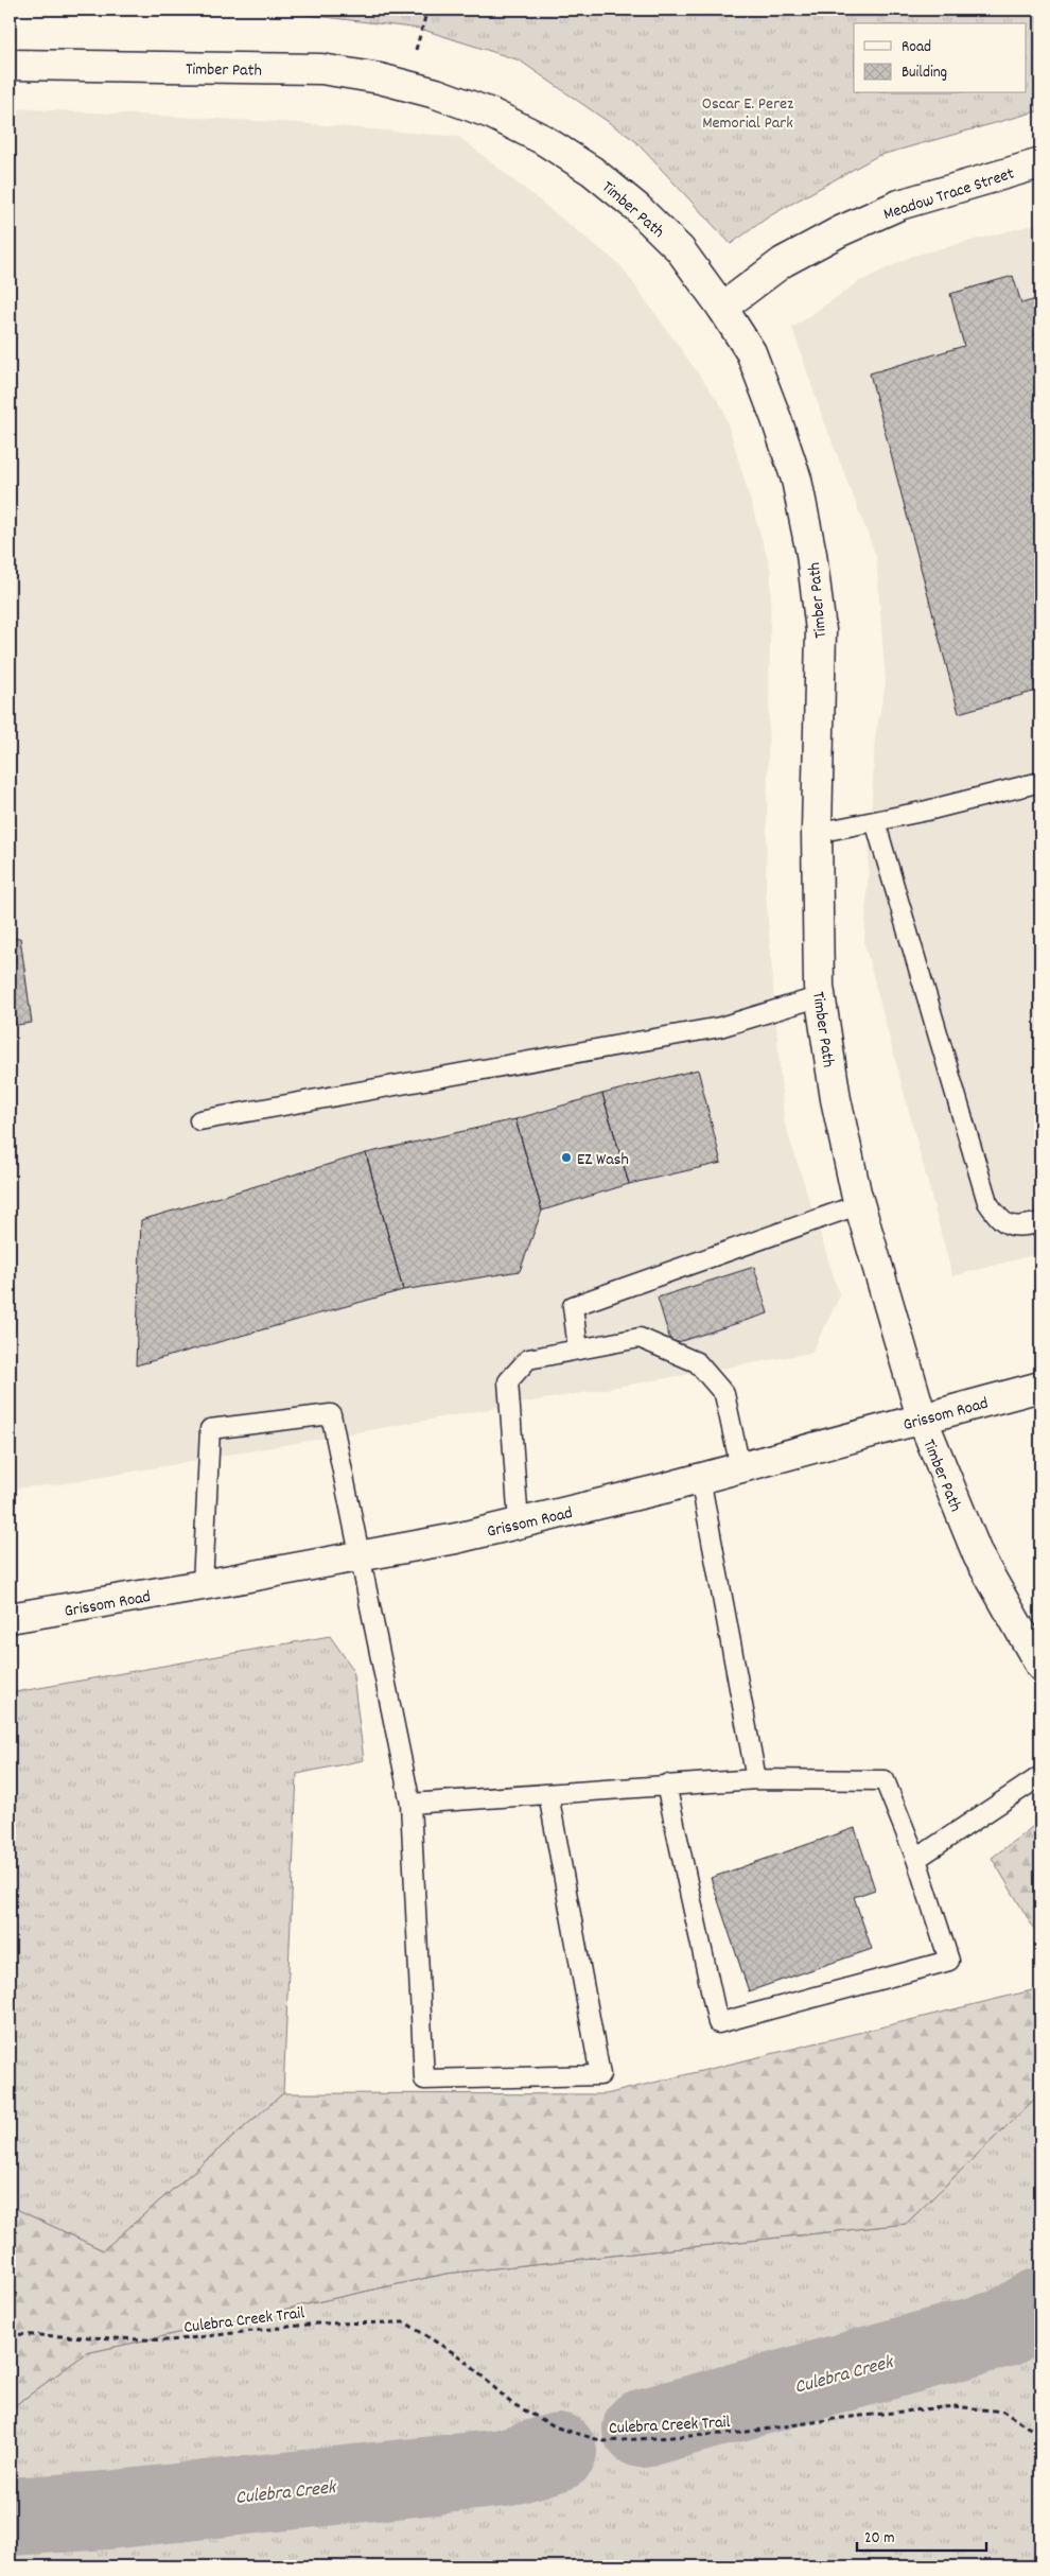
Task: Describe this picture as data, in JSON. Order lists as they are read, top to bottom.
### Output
{
  "streets": {
    "street": ["Timber Path", "Meadow Trace Street", "Grissom Road"],
    "path": ["Culebra Creek Trail"]
  },
  "crossings": [
    ["Timber Path", "Meadow Trace Street"],
    ["Timber Path", "Grissom Road"]
  ],
  "water": ["Culebra Creek"],
  "parks": ["Oscar E. Perez Memorial Park"],
  "places": ["EZ Wash"],
  "legend": ["Road", "Building"],
  "scale_bar": "20 m"
}
